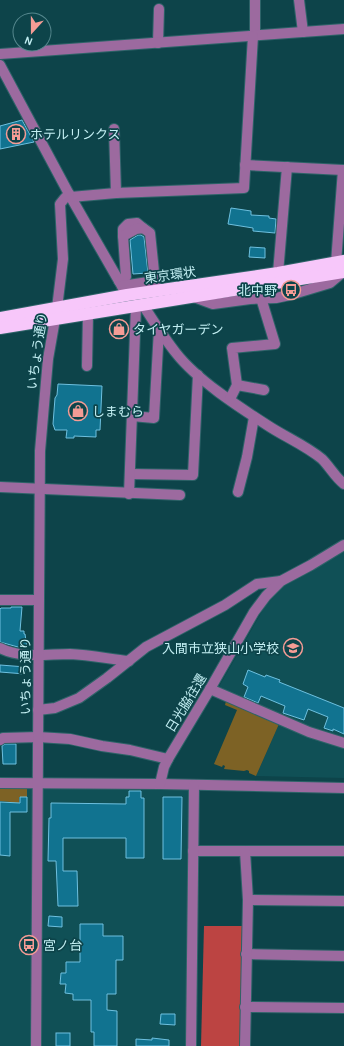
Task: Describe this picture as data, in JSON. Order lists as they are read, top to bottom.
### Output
{
  "streets": {
    "highway": ["東京環状"],
    "street": ["いちょう通り", "日光脇往還"]
  },
  "crossings": [
    ["東京環状", "いちょう通り"]
  ],
  "places": {
    "building": ["ホテルリンクス"],
    "bus stop": ["北中野", "宮ノ台"],
    "shop": ["タイヤガーデン", "しまむら"],
    "school or university": ["入間市立狭山小学校"]
  },
  "north": "bottom"
}
